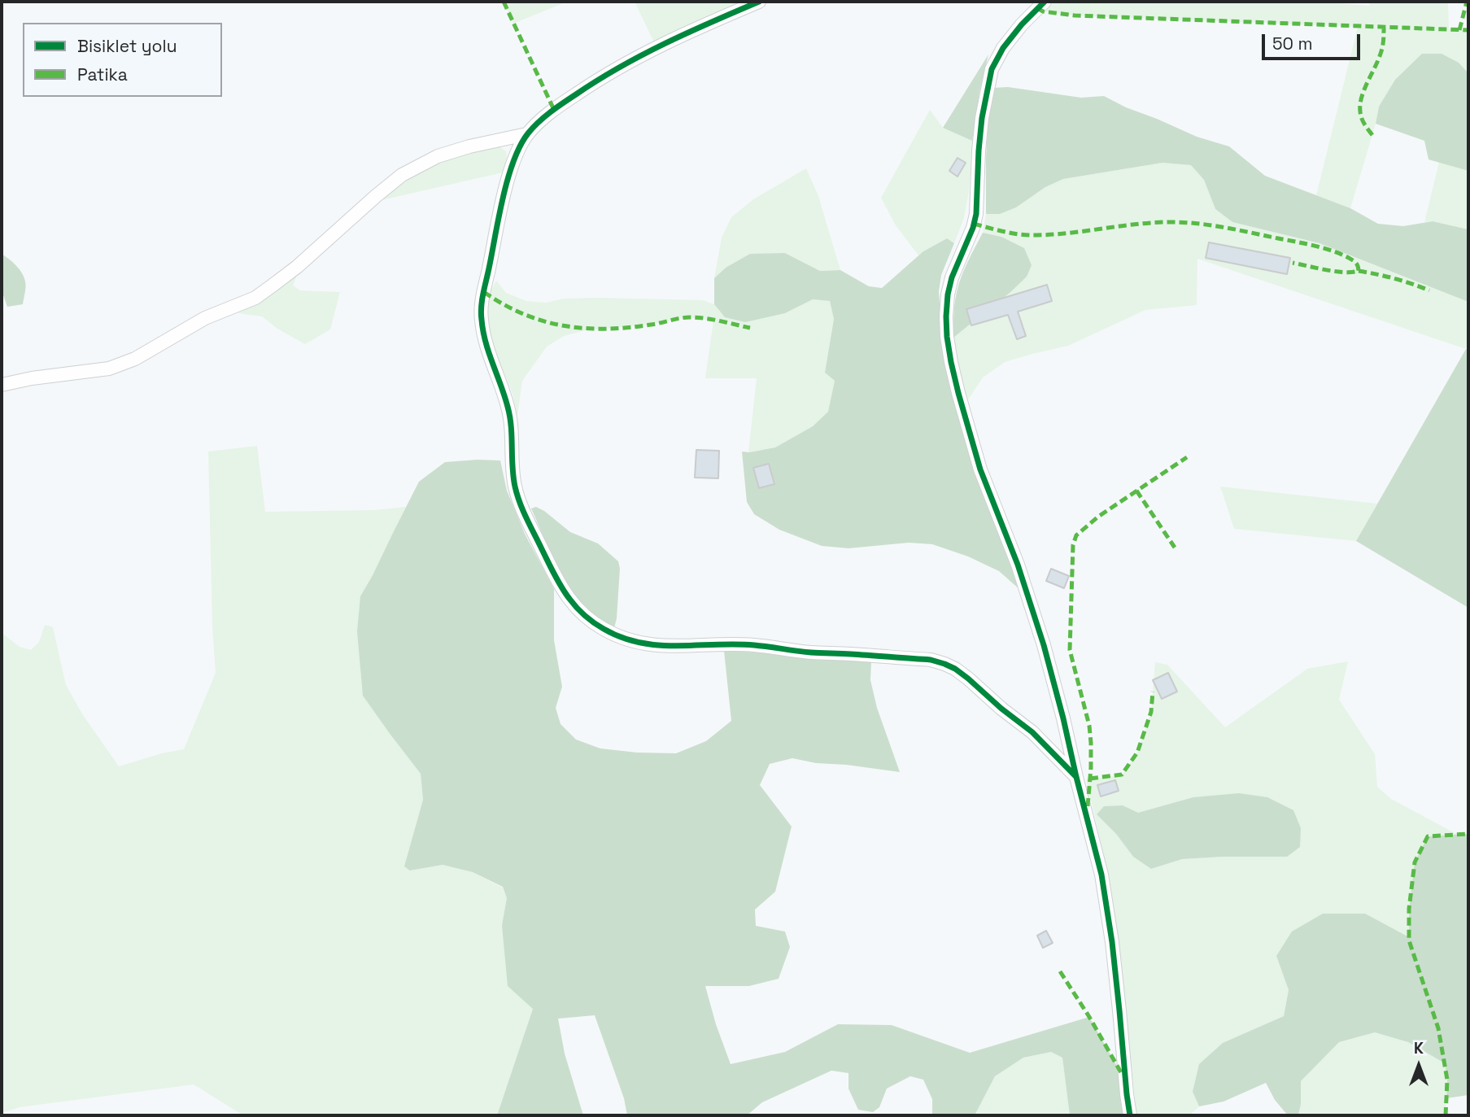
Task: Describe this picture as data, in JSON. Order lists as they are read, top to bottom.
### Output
{
  "legend": ["Bisiklet yolu", "Patika"],
  "scale_bar": "50 m",
  "north": "top"
}
